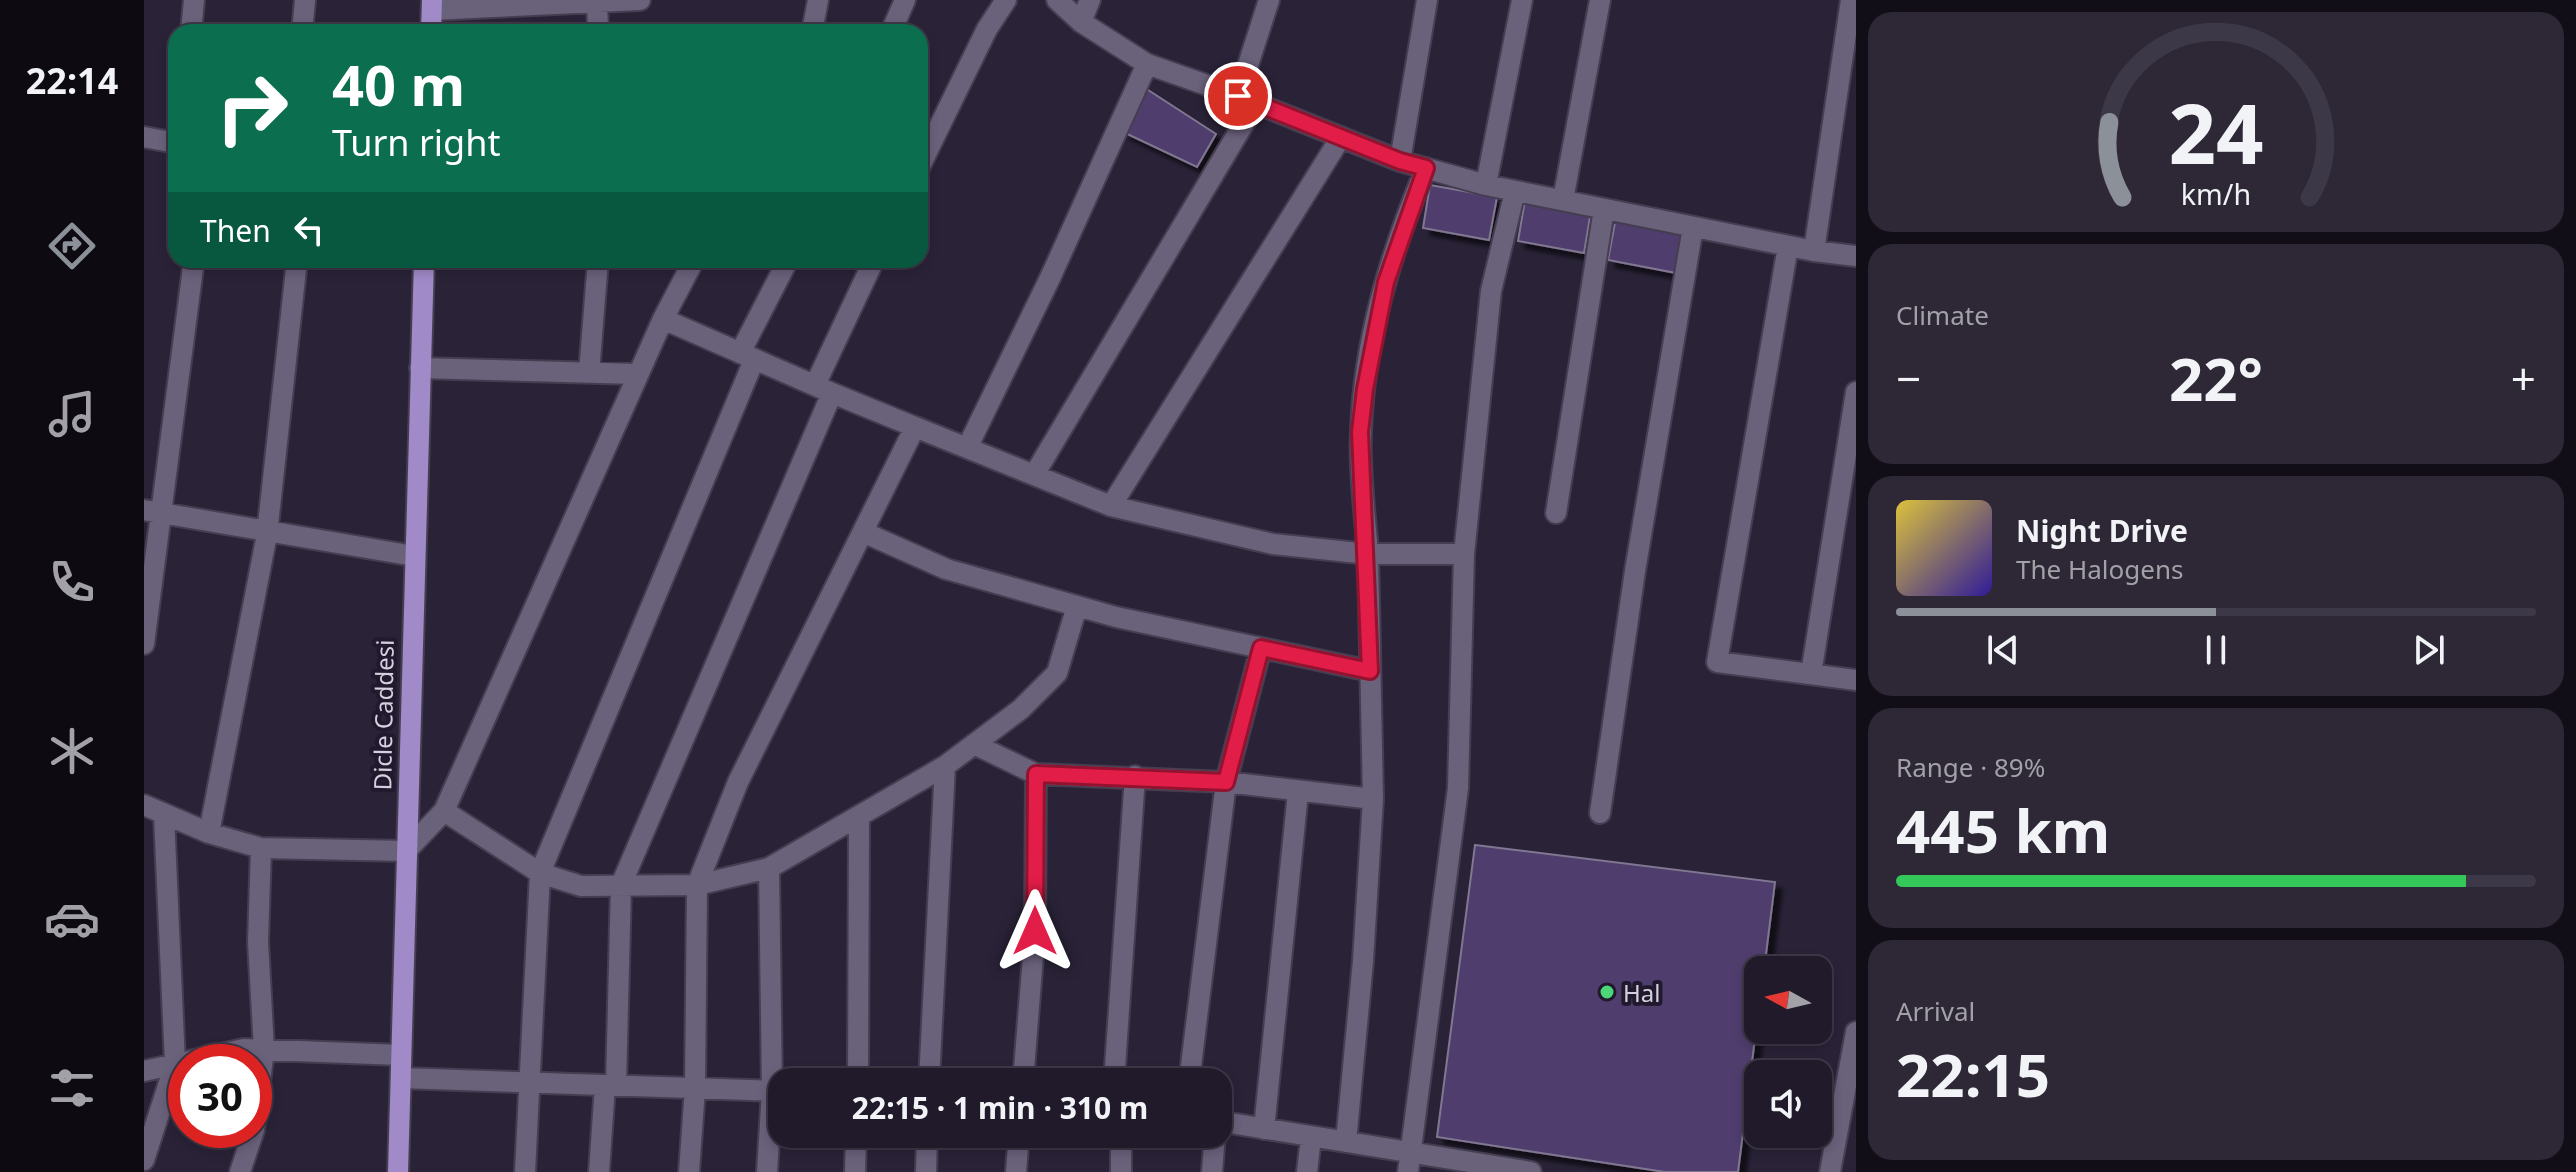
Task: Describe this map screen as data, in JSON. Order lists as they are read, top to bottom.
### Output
{
  "streets": {
    "main road": ["Dicle Caddesi"]
  },
  "places": ["Hal"],
  "north": "left",
  "page": {
    "tabs": "22:14",
    "turn": ["40 m", "Turn right"],
    "then": "Then",
    "tile": [
      "Climate",
      ["Range · 89%", "445 km"],
      ["Arrival", "22:15"]
    ],
    "heat": ["−", "22°", "+"],
    "song": ["Night Drive", "The Halogens"],
    "limit": "30",
    "trip": "22:15 · 1 min · 310 m",
    "gauge": ["24", "km/h"]
  }
}
